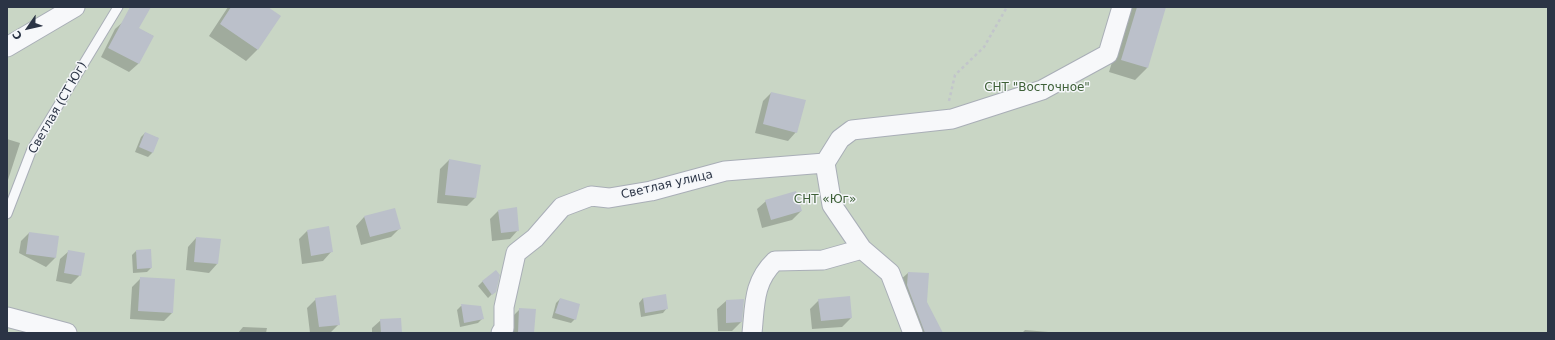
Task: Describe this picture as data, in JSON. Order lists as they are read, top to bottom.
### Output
{
  "streets": {
    "street": ["Светлая улица"],
    "lane": ["Светлая (СТ Юг)"]
  },
  "parks": ["СНТ \"Восточное\"", "СНТ «Юг»"],
  "north": "bottom left"
}
